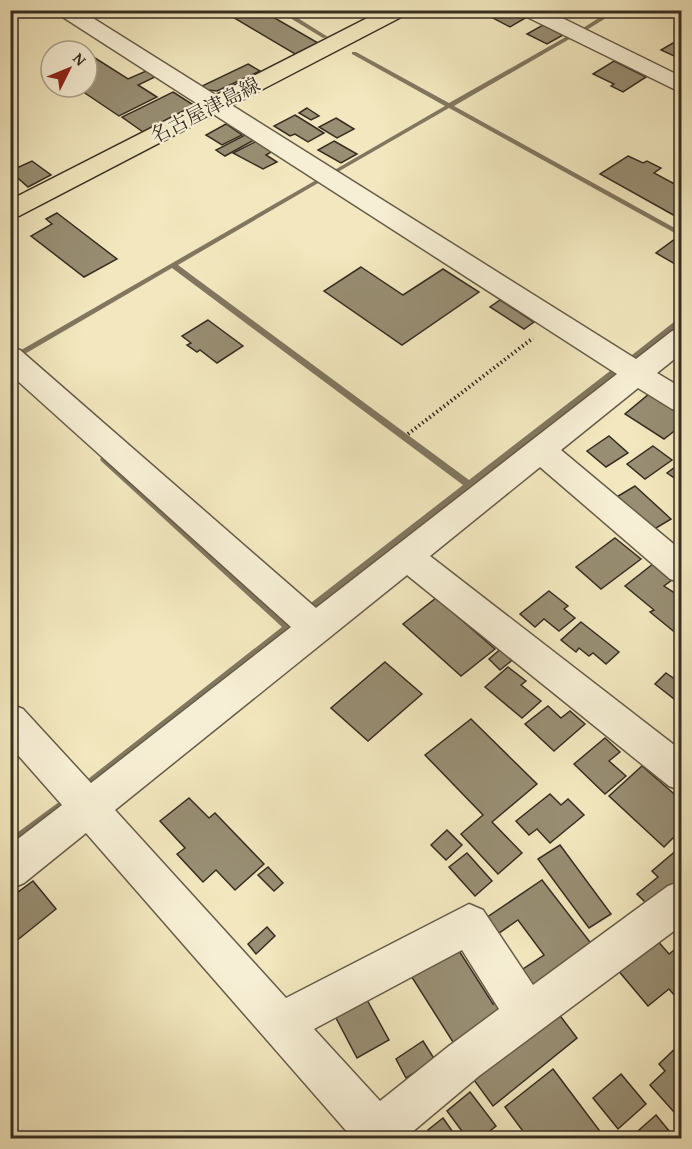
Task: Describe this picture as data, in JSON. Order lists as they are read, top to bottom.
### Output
{
  "streets": {
    "main road": ["名古屋津島線"]
  },
  "north": "top right"
}
